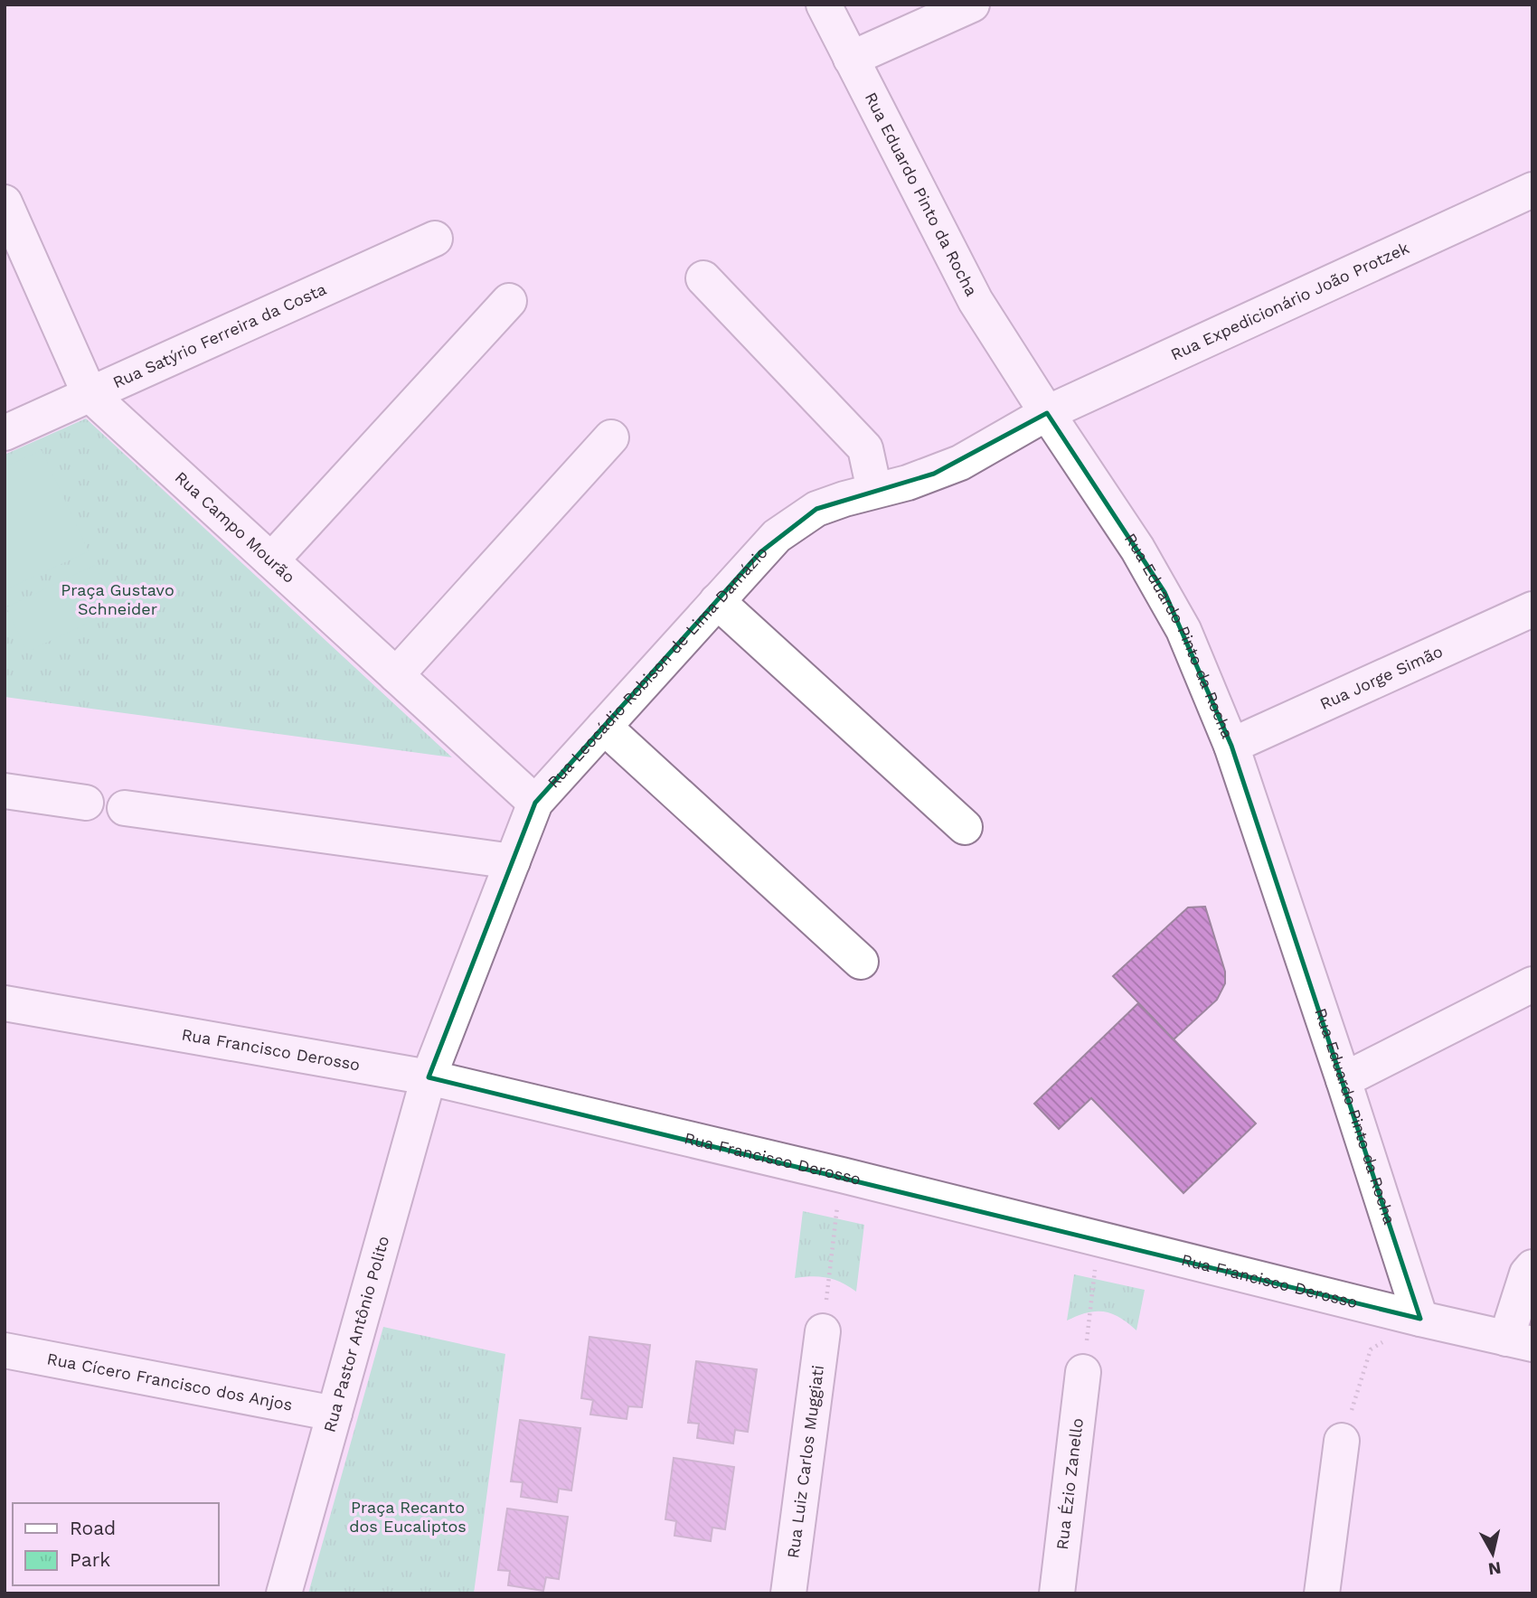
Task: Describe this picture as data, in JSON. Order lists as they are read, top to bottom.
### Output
{
  "streets": {
    "street": [
      "Rua Eduardo Pinto da Rocha",
      "Rua Expedicionário João Protzek",
      "Rua Satýrio Ferreira da Costa",
      "Rua Campo Mourão",
      "Rua Leocádio Robison de Lima Damázio",
      "Rua Jorge Simão",
      "Rua Francisco Derosso",
      "Rua Pastor Antônio Polito",
      "Rua Cícero Francisco dos Anjos",
      "Rua Luiz Carlos Muggiati",
      "Rua Ézio Zanello"
    ]
  },
  "crossings": [
    ["Rua Eduardo Pinto da Rocha", "Rua Expedicionário João Protzek"],
    ["Rua Eduardo Pinto da Rocha", "Rua Leocádio Robison de Lima Damázio"],
    ["Rua Eduardo Pinto da Rocha", "Rua Jorge Simão"],
    ["Rua Eduardo Pinto da Rocha", "Rua Francisco Derosso"],
    ["Rua Expedicionário João Protzek", "Rua Leocádio Robison de Lima Damázio"],
    ["Rua Satýrio Ferreira da Costa", "Rua Campo Mourão"],
    ["Rua Campo Mourão", "Rua Leocádio Robison de Lima Damázio"],
    ["Rua Leocádio Robison de Lima Damázio", "Rua Francisco Derosso"],
    ["Rua Leocádio Robison de Lima Damázio", "Rua Pastor Antônio Polito"],
    ["Rua Francisco Derosso", "Rua Pastor Antônio Polito"],
    ["Rua Pastor Antônio Polito", "Rua Cícero Francisco dos Anjos"]
  ],
  "parks": ["Praça Gustavo Schneider", "Praça Recanto dos Eucaliptos"],
  "legend": ["Road", "Park"],
  "north": "bottom"
}
